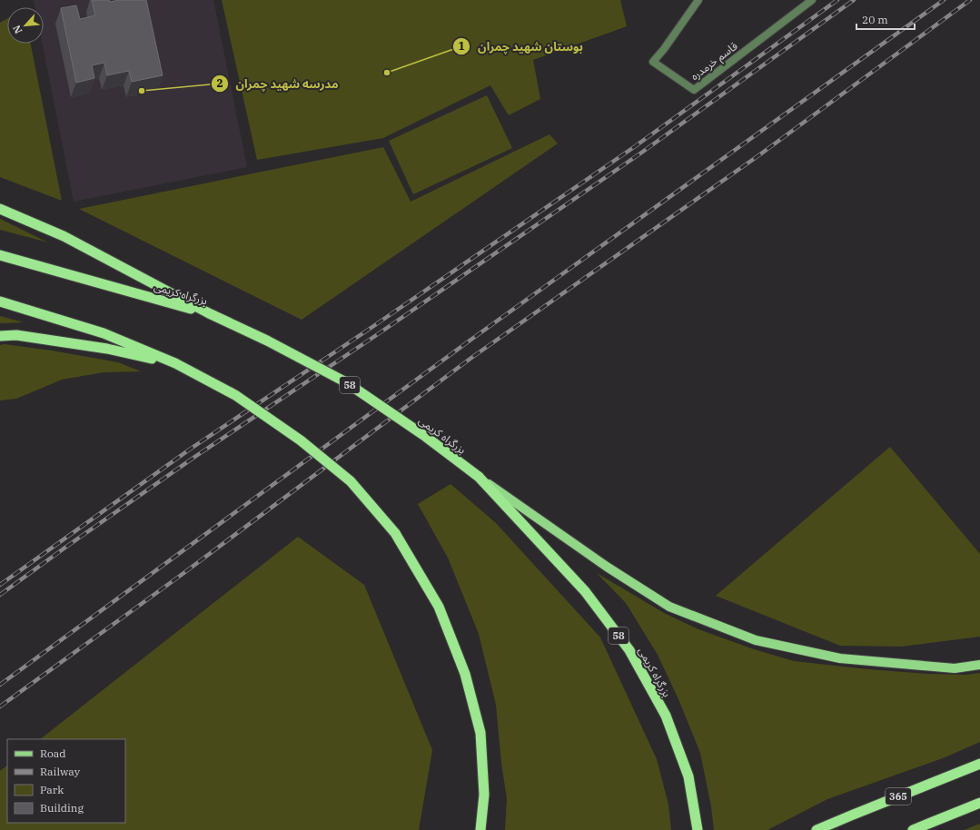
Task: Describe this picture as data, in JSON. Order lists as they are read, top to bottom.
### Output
{
  "streets": {
    "highway": ["بزرگراه کریمی", "58", "365"],
    "street": ["قاسم خرمدره"]
  },
  "places": ["بوستان شهید چمران", "مدرسه شهید چمران"],
  "legend": [
    "Road",
    "Railway",
    "Park",
    "Building"
  ],
  "scale_bar": "20 m",
  "north": "bottom left"
}
